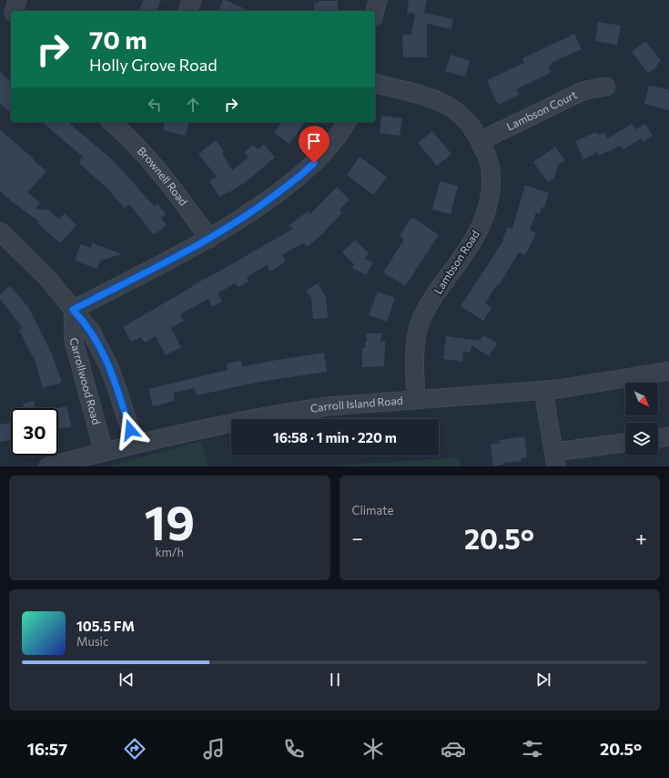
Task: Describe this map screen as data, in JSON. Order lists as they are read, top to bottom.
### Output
{
  "streets": {
    "street": [
      "Lambson Court",
      "Brownell Road",
      "Lambson Road",
      "Carrollwood Road",
      "Carroll Island Road"
    ]
  },
  "crossings": [
    ["Lambson Court", "Lambson Road"],
    ["Lambson Road", "Carroll Island Road"],
    ["Carrollwood Road", "Carroll Island Road"]
  ],
  "north": "bottom right",
  "page": {
    "turn": ["70 m", "Holly Grove Road"],
    "limit": "30",
    "trip": "16:58 · 1 min · 220 m",
    "tile": [
      ["19", "km/h"],
      "Climate"
    ],
    "heat": ["−", "20.5°", "+"],
    "song": ["105.5 FM", "Music"],
    "tabs": ["16:57", "20.5°"]
  }
}
